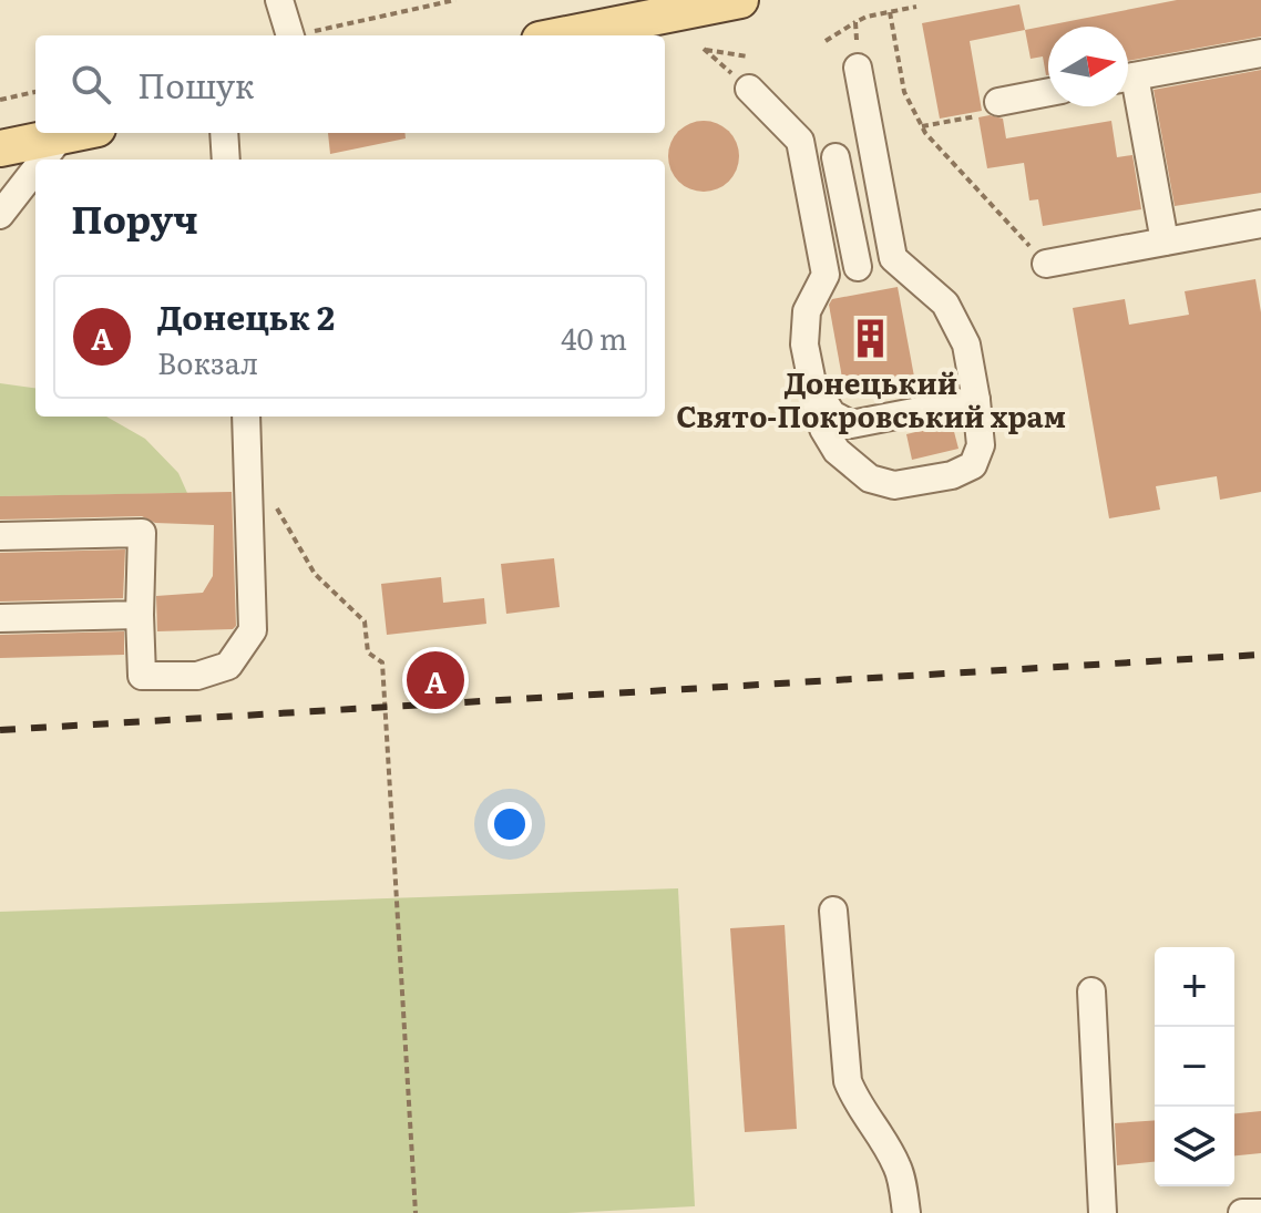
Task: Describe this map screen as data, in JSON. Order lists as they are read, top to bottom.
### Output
{
  "places": {
    "building": ["Донецький Свято-Покровський храм"]
  },
  "north": "right",
  "page": {
    "search": "Пошук",
    "heading": "Поруч",
    "list": [
      {
        "mark": "A",
        "name": "Донецьк 2",
        "note": "Вокзал",
        "value": "40 m"
      }
    ],
    "pins": "A",
    "map_buttons": ["+", "−"]
  }
}
